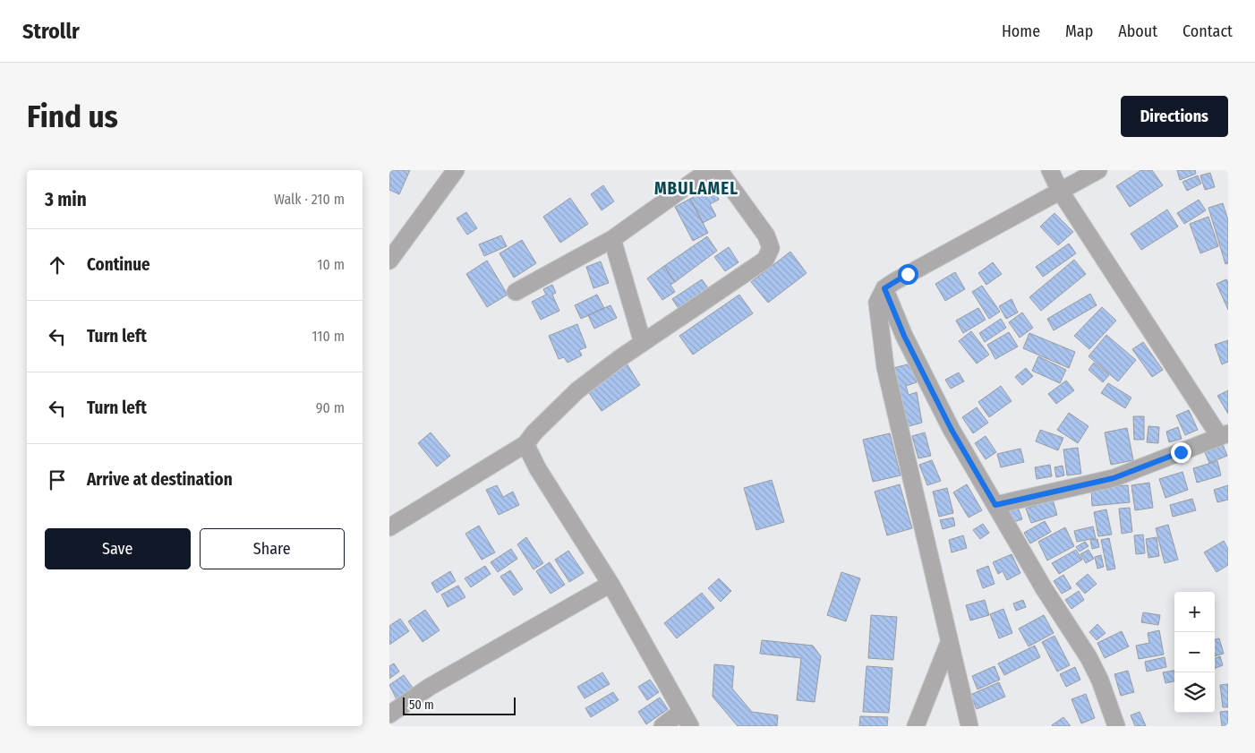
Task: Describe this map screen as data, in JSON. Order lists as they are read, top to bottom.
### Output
{
  "districts": ["MBULAMEL"],
  "scale_bar": "50 m",
  "page": {
    "header": "Strollr",
    "nav": [
      "Home",
      "Map",
      "About",
      "Contact"
    ],
    "buttons": [
      "Directions",
      ["Save", "Share"]
    ],
    "title": "Find us",
    "heading": ["3 min", "Walk · 210 m"],
    "list": [
      ["Continue", "10 m"],
      ["Turn left", "110 m"],
      ["Turn left", "90 m"],
      "Arrive at destination"
    ],
    "map_buttons": ["+", "−"],
    "scale": "50 m"
  }
}
